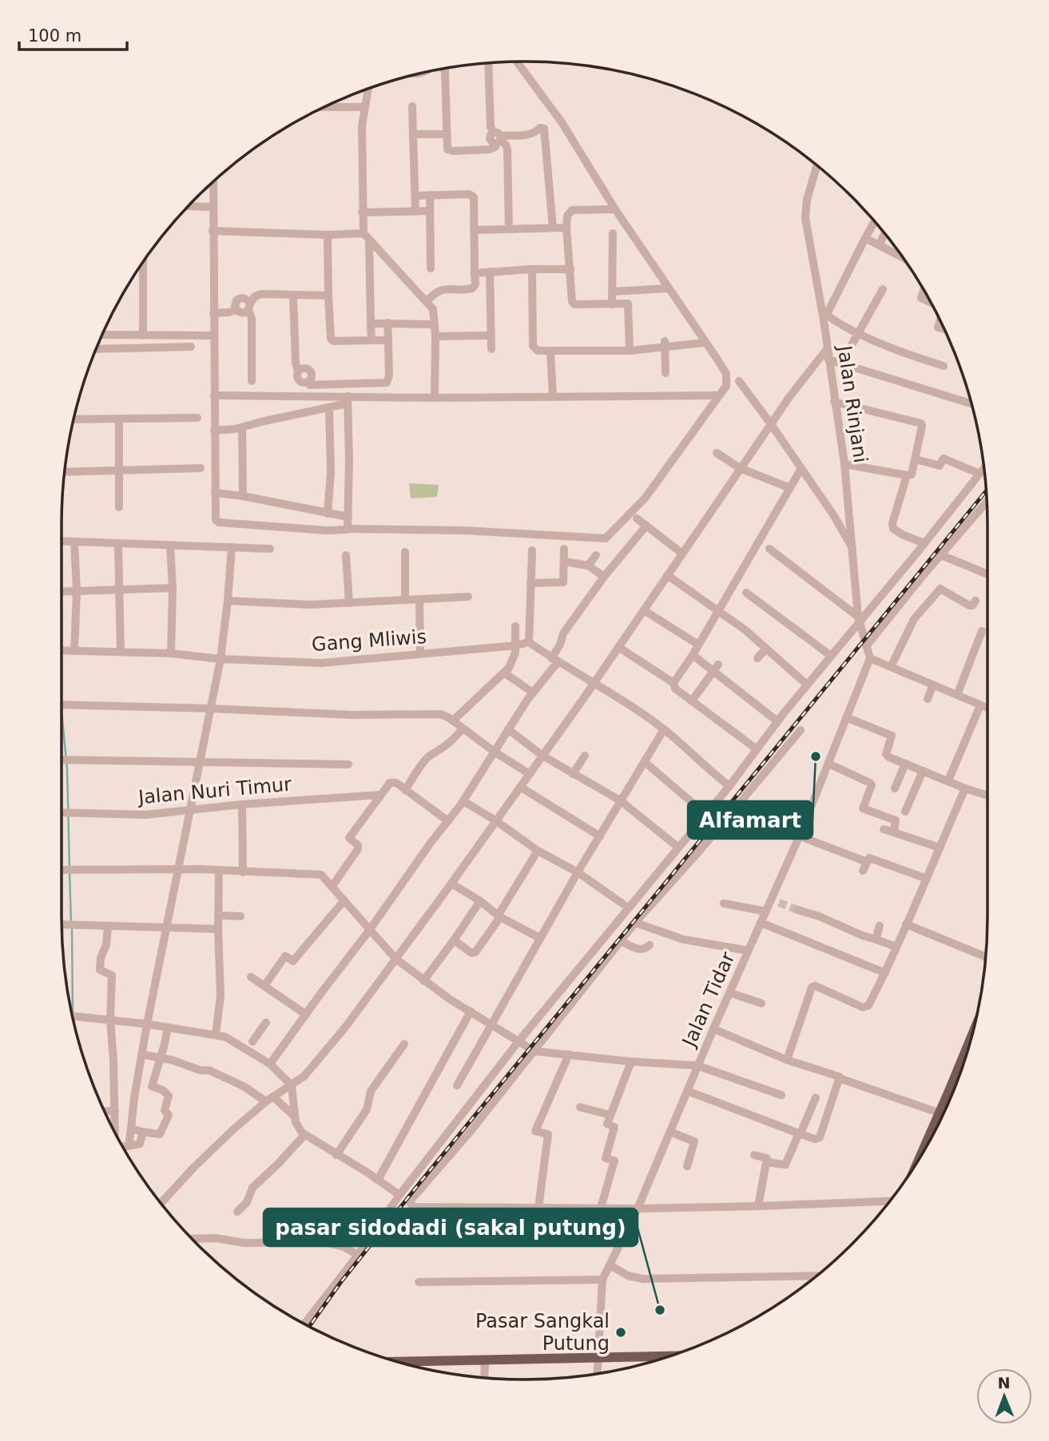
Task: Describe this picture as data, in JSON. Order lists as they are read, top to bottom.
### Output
{
  "streets": {
    "street": [
      "Jalan Rinjani",
      "Gang Mliwis",
      "Jalan Nuri Timur",
      "Jalan Tidar"
    ]
  },
  "crossings": [
    ["Jalan Rinjani", "Jalan Tidar"]
  ],
  "places": ["Alfamart", "pasar sidodadi (sakal putung)", "Pasar Sangkal Putung"],
  "scale_bar": "100 m",
  "north": "top"
}
